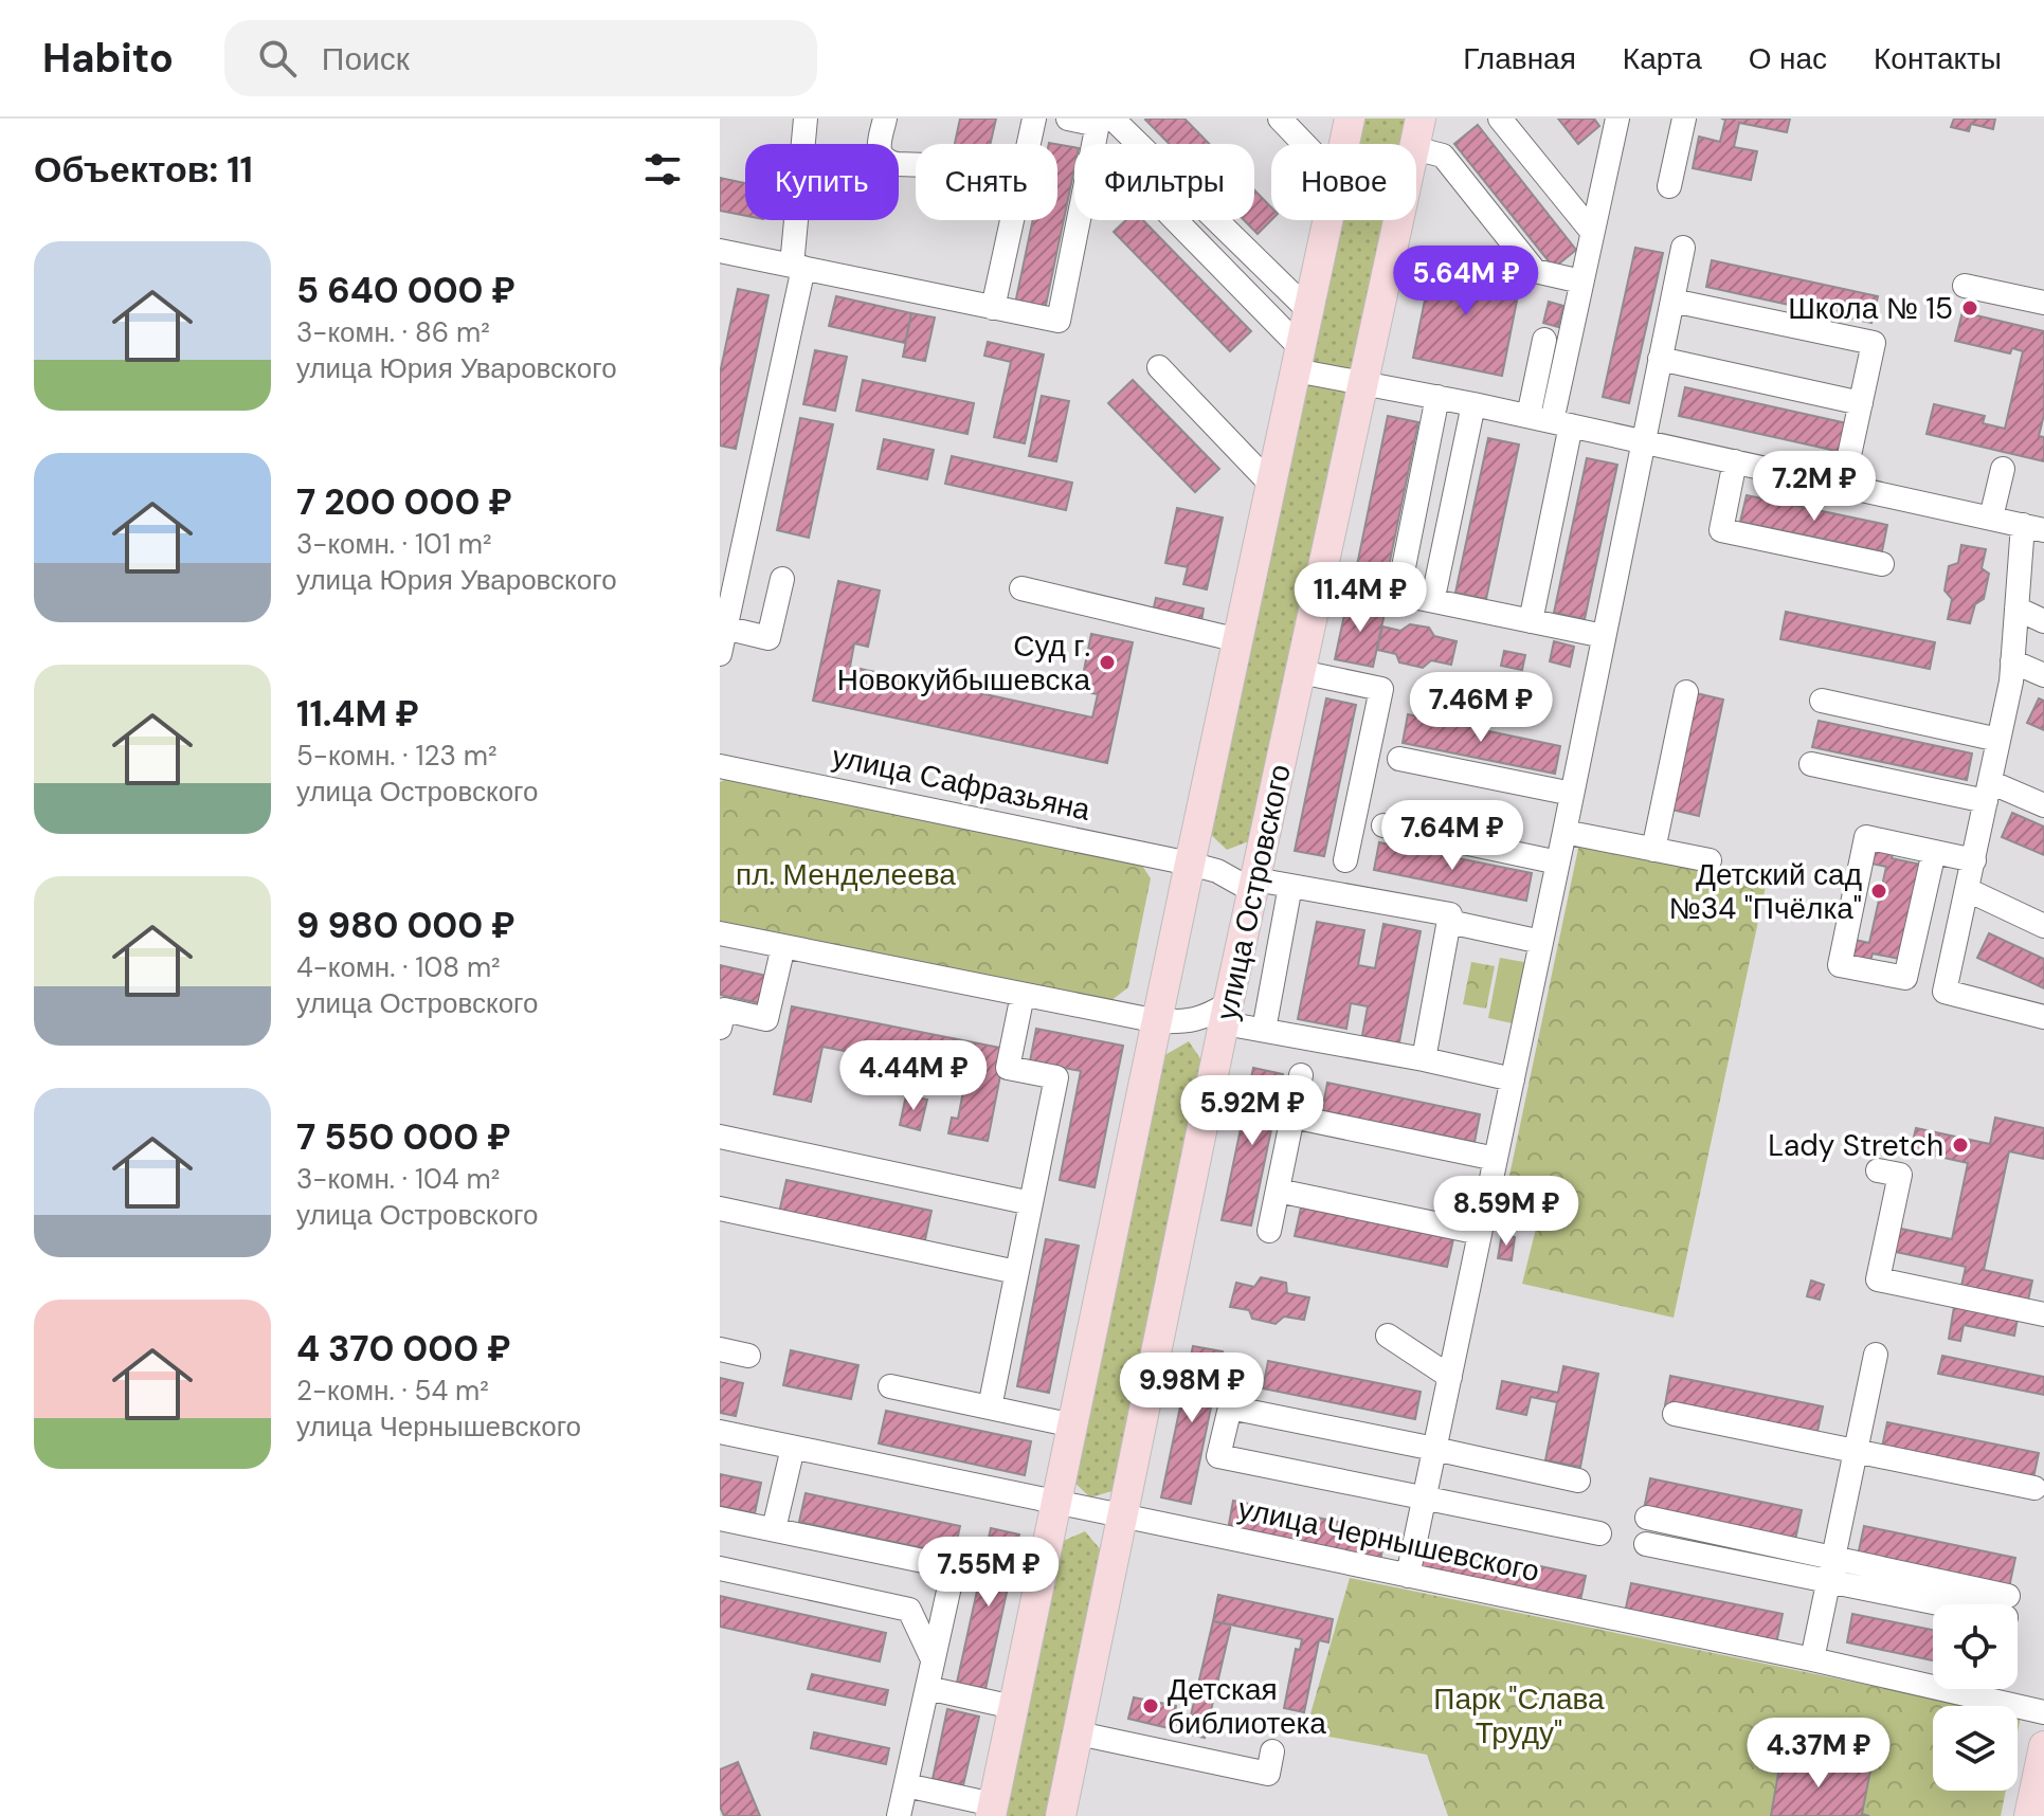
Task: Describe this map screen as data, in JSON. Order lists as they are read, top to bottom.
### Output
{
  "streets": {
    "main road": ["улица Островского"],
    "street": ["улица Сафразьяна", "улица Чернышевского"]
  },
  "crossings": [
    ["улица Сафразьяна", "улица Островского"],
    ["улица Островского", "улица Чернышевского"]
  ],
  "parks": ["пл. Менделеева", "Парк \"Слава Труду\""],
  "places": [
    "Школа № 15",
    "Суд г. Новокуйбышевска",
    "Детский сад №34 \"Пчёлка\"",
    "Lady Stretch",
    "Детская библиотека"
  ],
  "page": {
    "header": "Habito",
    "search": "Поиск",
    "nav": [
      "Главная",
      "Карта",
      "О нас",
      "Контакты"
    ],
    "heading": "Объектов: 11",
    "chip": [
      "Купить",
      "Снять",
      "Фильтры",
      "Новое"
    ],
    "list": [
      {
        "name": "5 640 000 ₽",
        "note": "3-комн. · 86 m² · улица Юрия Уваровского"
      },
      {
        "name": "7 200 000 ₽",
        "note": "3-комн. · 101 m² · улица Юрия Уваровского"
      },
      {
        "name": "11.4M ₽",
        "note": "5-комн. · 123 m² · улица Островского"
      },
      {
        "name": "9 980 000 ₽",
        "note": "4-комн. · 108 m² · улица Островского"
      },
      {
        "name": "7 550 000 ₽",
        "note": "3-комн. · 104 m² · улица Островского"
      },
      {
        "name": "4 370 000 ₽",
        "note": "2-комн. · 54 m² · улица Чернышевского"
      }
    ],
    "price": [
      "5.64M ₽",
      "7.2M ₽",
      "11.4M ₽",
      "7.46M ₽",
      "7.64M ₽",
      "4.44M ₽",
      "5.92M ₽",
      "8.59M ₽",
      "9.98M ₽",
      "7.55M ₽",
      "4.37M ₽"
    ]
  }
}
